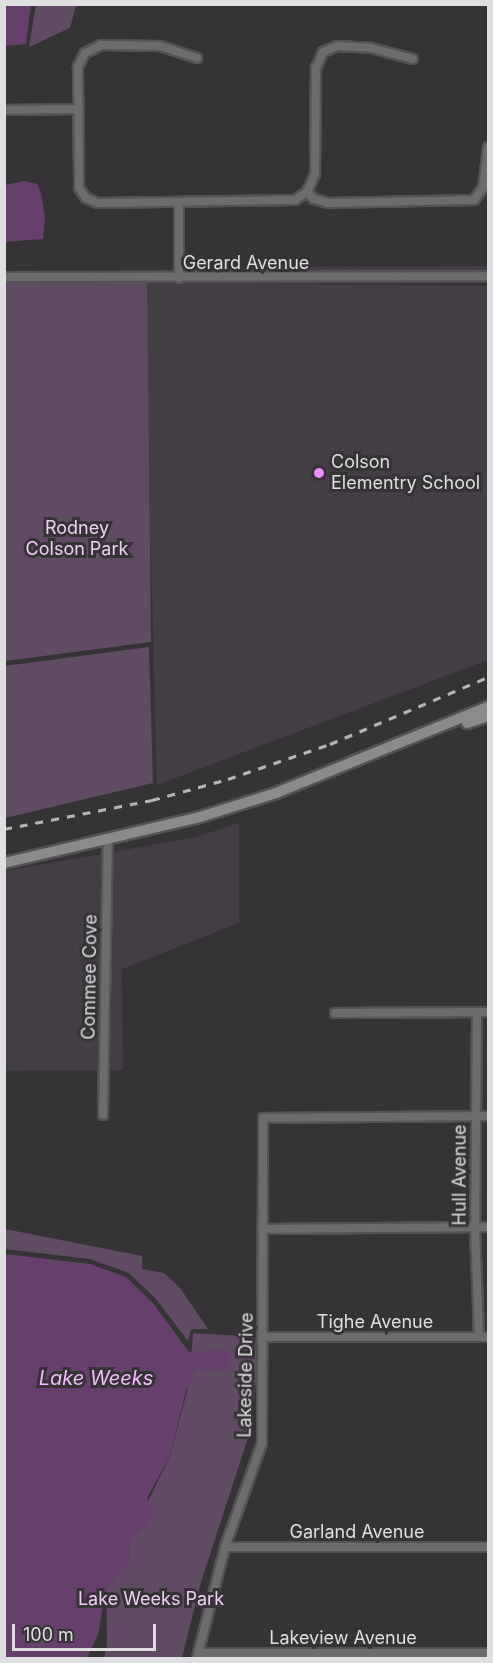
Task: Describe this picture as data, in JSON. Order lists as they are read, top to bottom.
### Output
{
  "streets": {
    "street": [
      "Gerard Avenue",
      "Commee Cove",
      "Hull Avenue",
      "Tighe Avenue",
      "Lakeside Drive",
      "Garland Avenue",
      "Lakeview Avenue"
    ]
  },
  "crossings": [
    ["Hull Avenue", "Tighe Avenue"],
    ["Hull Avenue", "Lakeside Drive"],
    ["Tighe Avenue", "Lakeside Drive"],
    ["Lakeside Drive", "Garland Avenue"],
    ["Lakeside Drive", "Lakeview Avenue"]
  ],
  "water": ["Lake Weeks"],
  "parks": ["Rodney Colson Park", "Lake Weeks Park"],
  "places": ["Colson Elementry School"],
  "scale_bar": "100 m"
}
